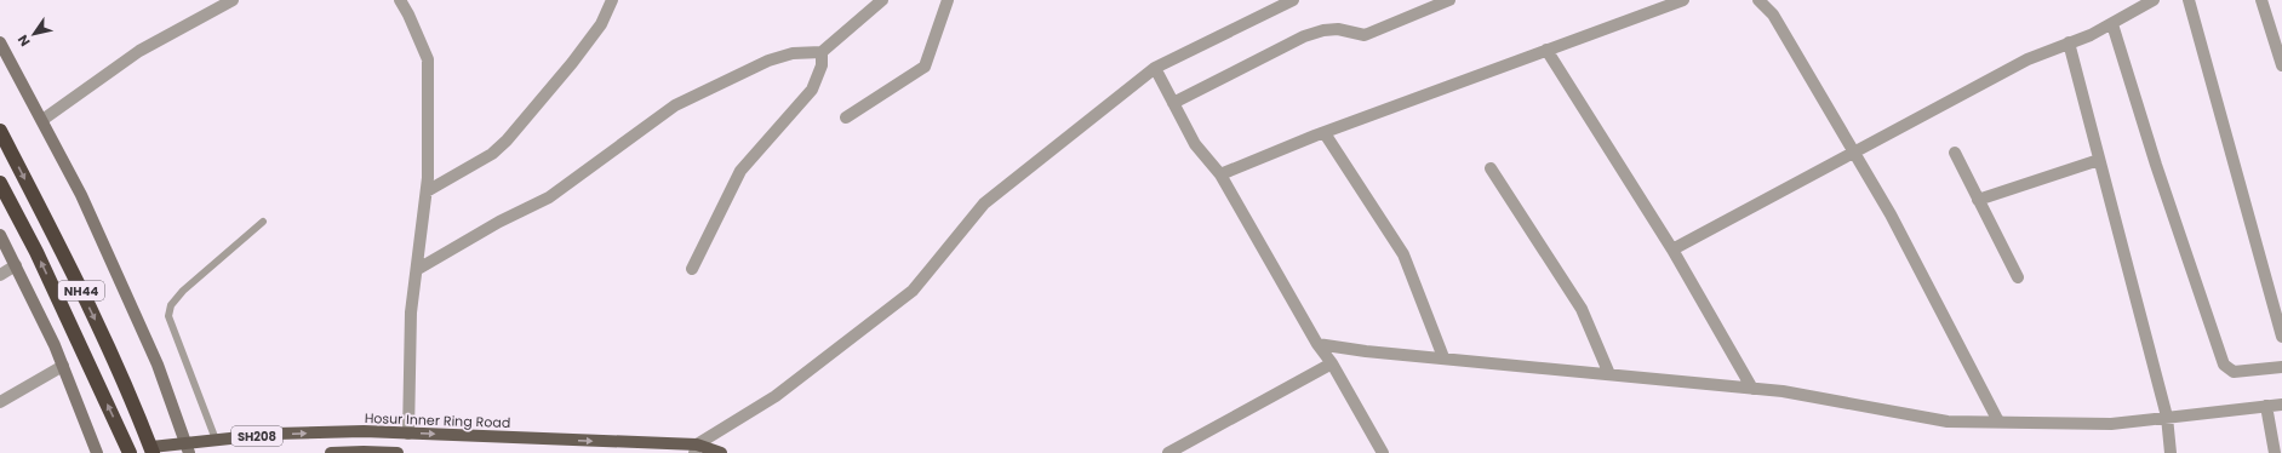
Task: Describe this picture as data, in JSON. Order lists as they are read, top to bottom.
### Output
{
  "streets": {
    "highway": ["NH44"],
    "main road": ["Hosur Inner Ring Road", "SH208"]
  },
  "crossings": [
    ["NH44", "Hosur Inner Ring Road"]
  ],
  "one_way": ["Hosur Inner Ring Road"],
  "north": "bottom left"
}
